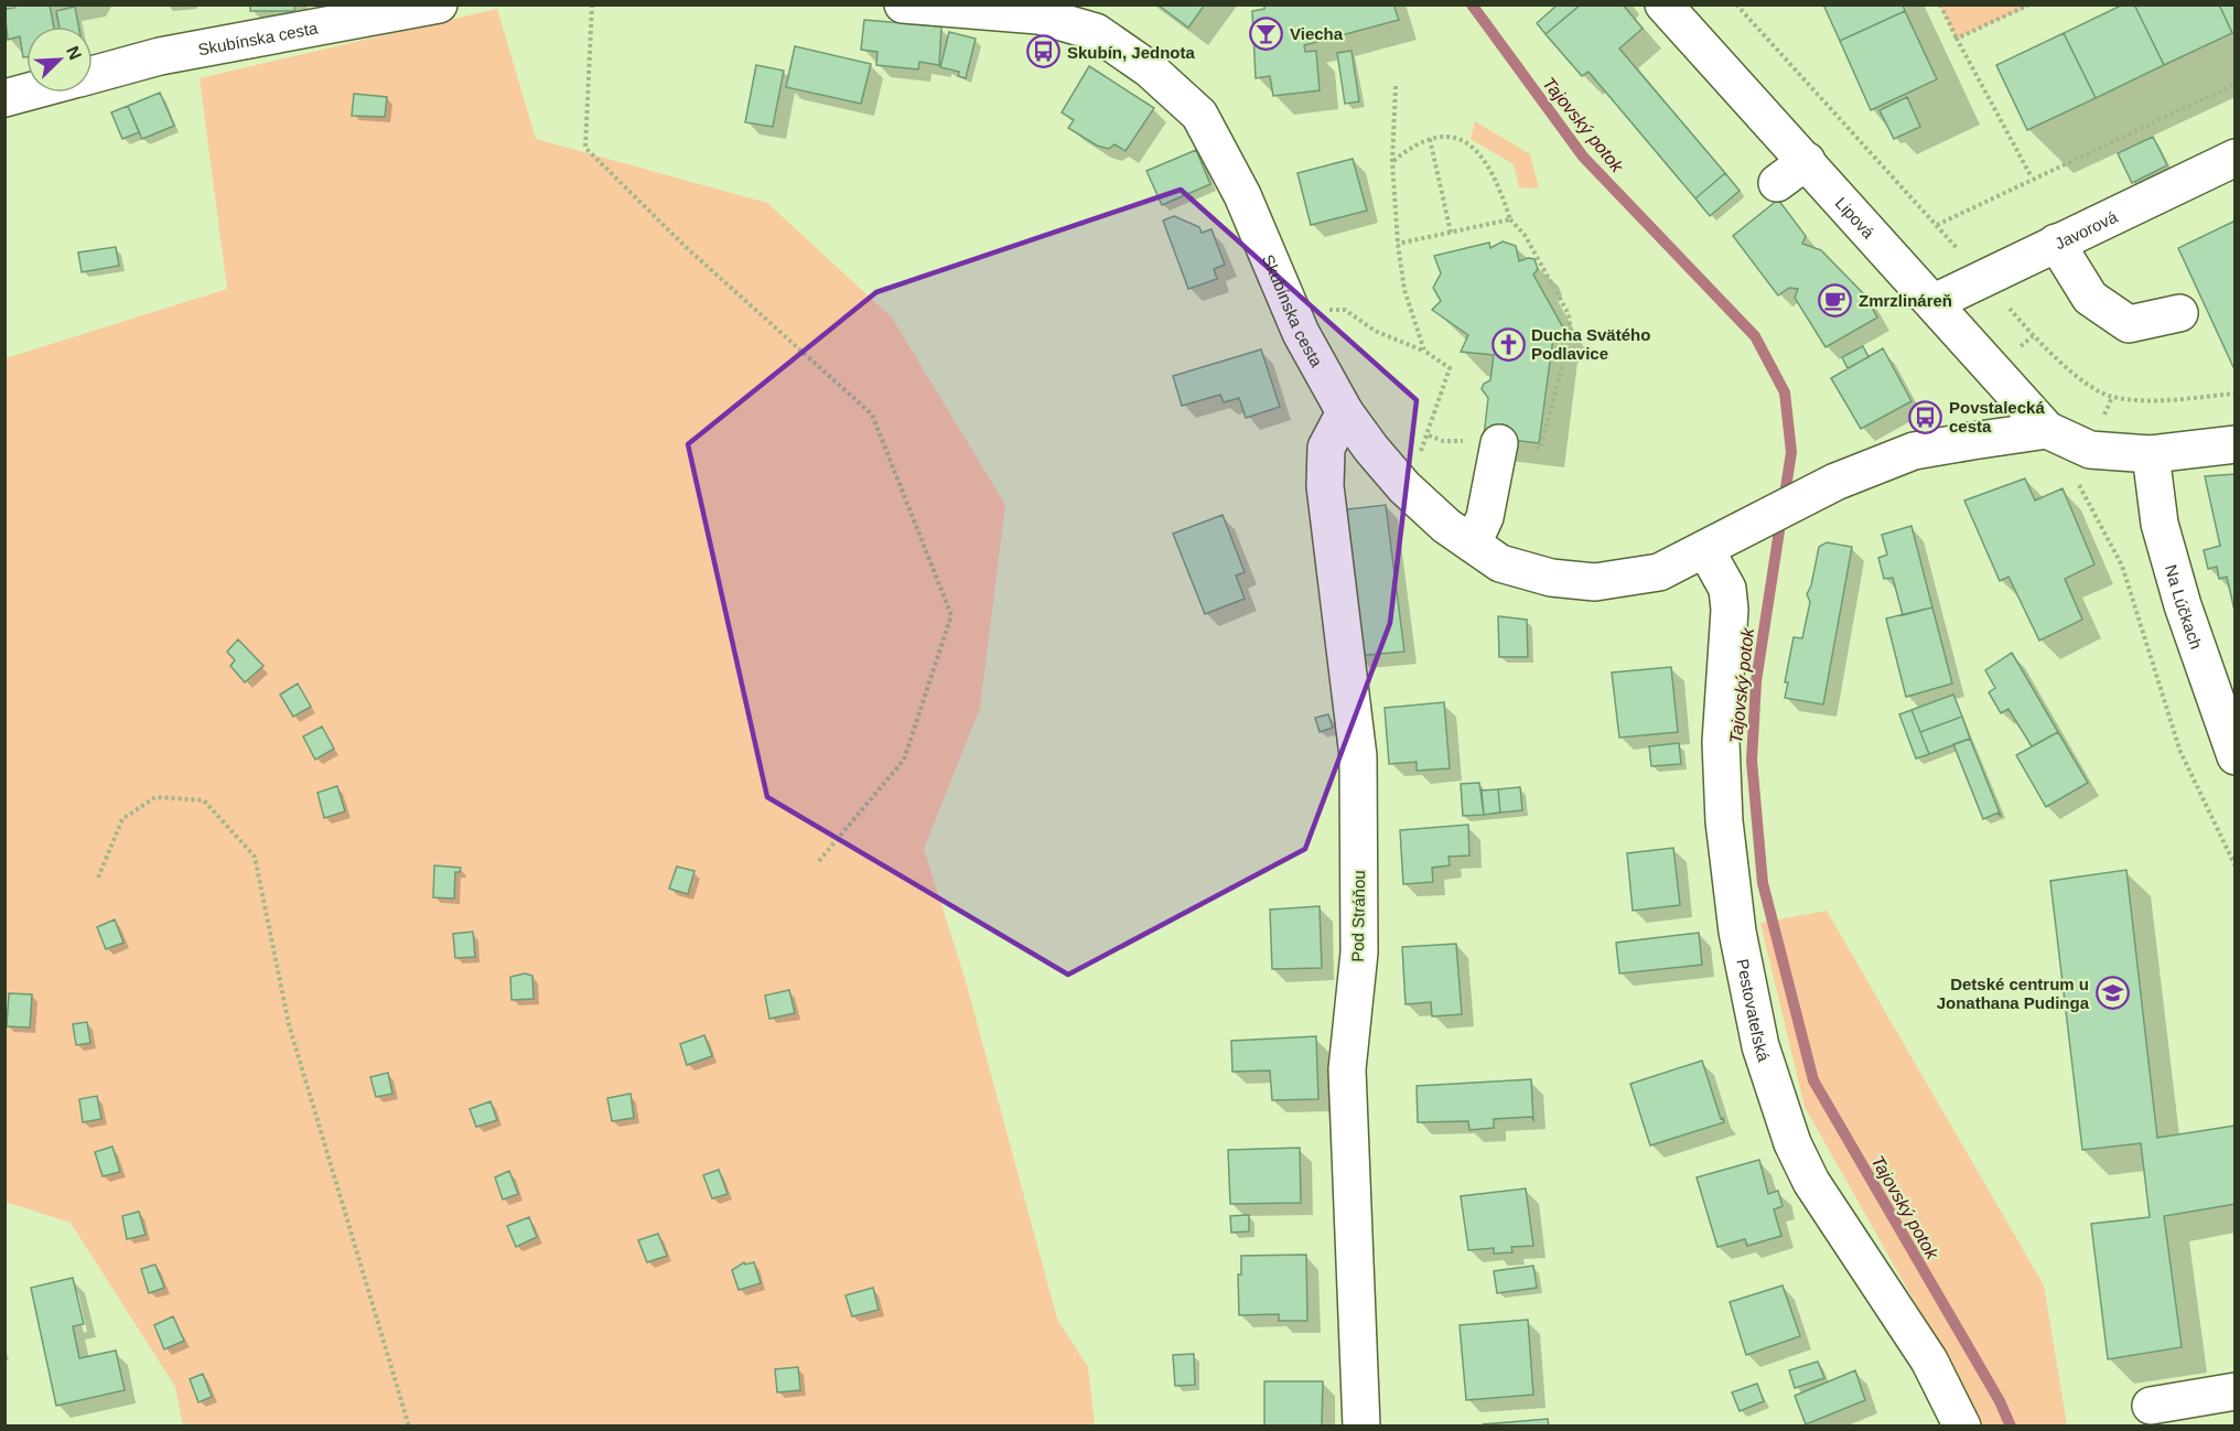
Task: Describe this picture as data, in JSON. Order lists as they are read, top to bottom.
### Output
{
  "streets": {
    "street": [
      "Skubínska cesta",
      "Lipová",
      "Javorová",
      "Na Lúčkach",
      "Pod Stráňou",
      "Pestovateľská"
    ]
  },
  "crossings": [
    ["Skubínska cesta", "Lipová"],
    ["Skubínska cesta", "Pod Stráňou"],
    ["Skubínska cesta", "Pestovateľská"],
    ["Lipová", "Javorová"]
  ],
  "water": ["Tajovský potok"],
  "places": {
    "bar": ["Viecha"],
    "bus stop": ["Skubín, Jednota", "Povstalecká cesta"],
    "cafe": ["Zmrzlináreň"],
    "church": ["Ducha Svätého Podlavice"],
    "school or university": ["Detské centrum u Jonathana Pudinga"]
  },
  "north": "top right"
}
